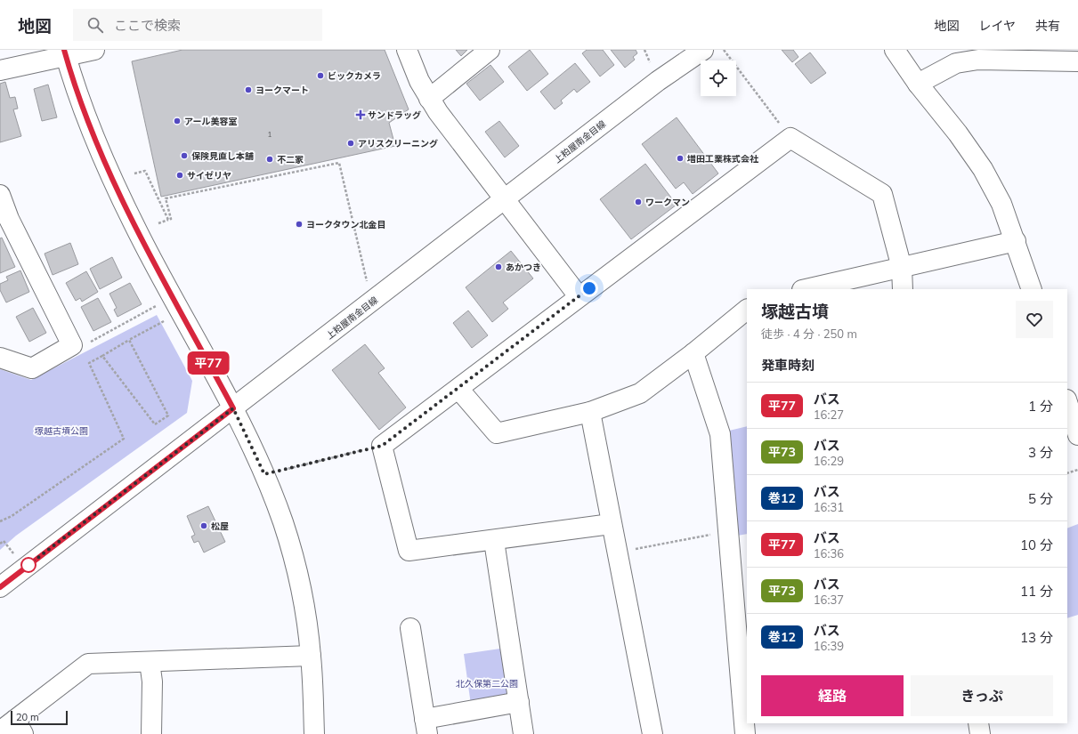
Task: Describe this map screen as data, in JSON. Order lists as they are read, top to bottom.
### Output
{
  "streets": {
    "street": ["上粕屋南金目線"]
  },
  "parks": ["塚越古墳公園", "北久保第二公園"],
  "places": {
    "other": [
      "ビックカメラ",
      "ヨークマート",
      "アール美容室",
      "アリスクリーニング",
      "保険見直し本舗",
      "増田工業株式会社",
      "不二家",
      "サイゼリヤ",
      "ワークマン",
      "ヨークタウン北金目",
      "あかつき",
      "松屋"
    ],
    "health": ["サンドラッグ"]
  },
  "lines": ["bus line 平77"],
  "house_numbers": ["1"],
  "scale_bar": "20 m",
  "page": {
    "header": "地図",
    "search": "ここで検索",
    "nav": ["地図", "レイヤ", "共有"],
    "on_map": "平77",
    "heading": [
      ["塚越古墳", "徒歩 · 4 分 · 250 m"],
      "発車時刻"
    ],
    "list": [
      {
        "mark": "平77",
        "name": "バス",
        "note": "16:27",
        "value": "1 分"
      },
      {
        "mark": "平73",
        "name": "バス",
        "note": "16:29",
        "value": "3 分"
      },
      {
        "mark": "巻12",
        "name": "バス",
        "note": "16:31",
        "value": "5 分"
      },
      {
        "mark": "平77",
        "name": "バス",
        "note": "16:36",
        "value": "10 分"
      },
      {
        "mark": "平73",
        "name": "バス",
        "note": "16:37",
        "value": "11 分"
      },
      {
        "mark": "巻12",
        "name": "バス",
        "note": "16:39",
        "value": "13 分"
      }
    ],
    "buttons": ["経路", "きっぷ"],
    "scale": "20 m"
  }
}
